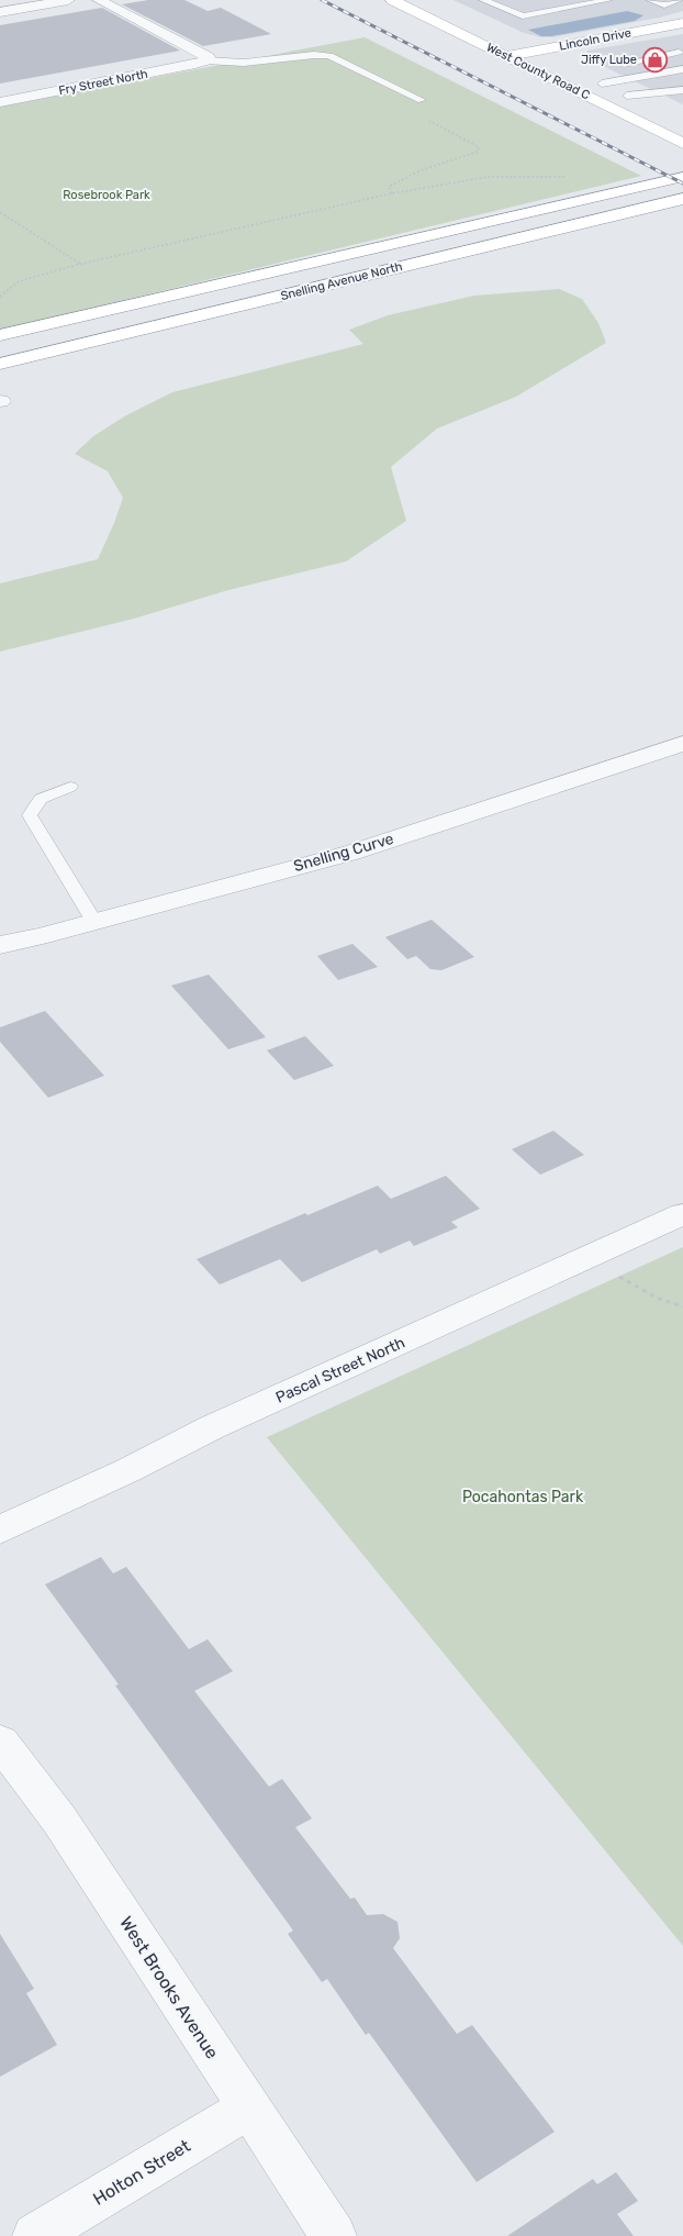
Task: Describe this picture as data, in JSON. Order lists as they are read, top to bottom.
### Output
{
  "streets": {
    "main road": ["Lincoln Drive", "West County Road C", "Snelling Avenue North"],
    "street": [
      "Fry Street North",
      "Snelling Curve",
      "Pascal Street North",
      "West Brooks Avenue",
      "Holton Street"
    ]
  },
  "crossings": [
    ["Lincoln Drive", "West County Road C"],
    ["West Brooks Avenue", "Holton Street"]
  ],
  "parks": ["Rosebrook Park", "Pocahontas Park"],
  "places": {
    "shop": ["Jiffy Lube"]
  }
}
